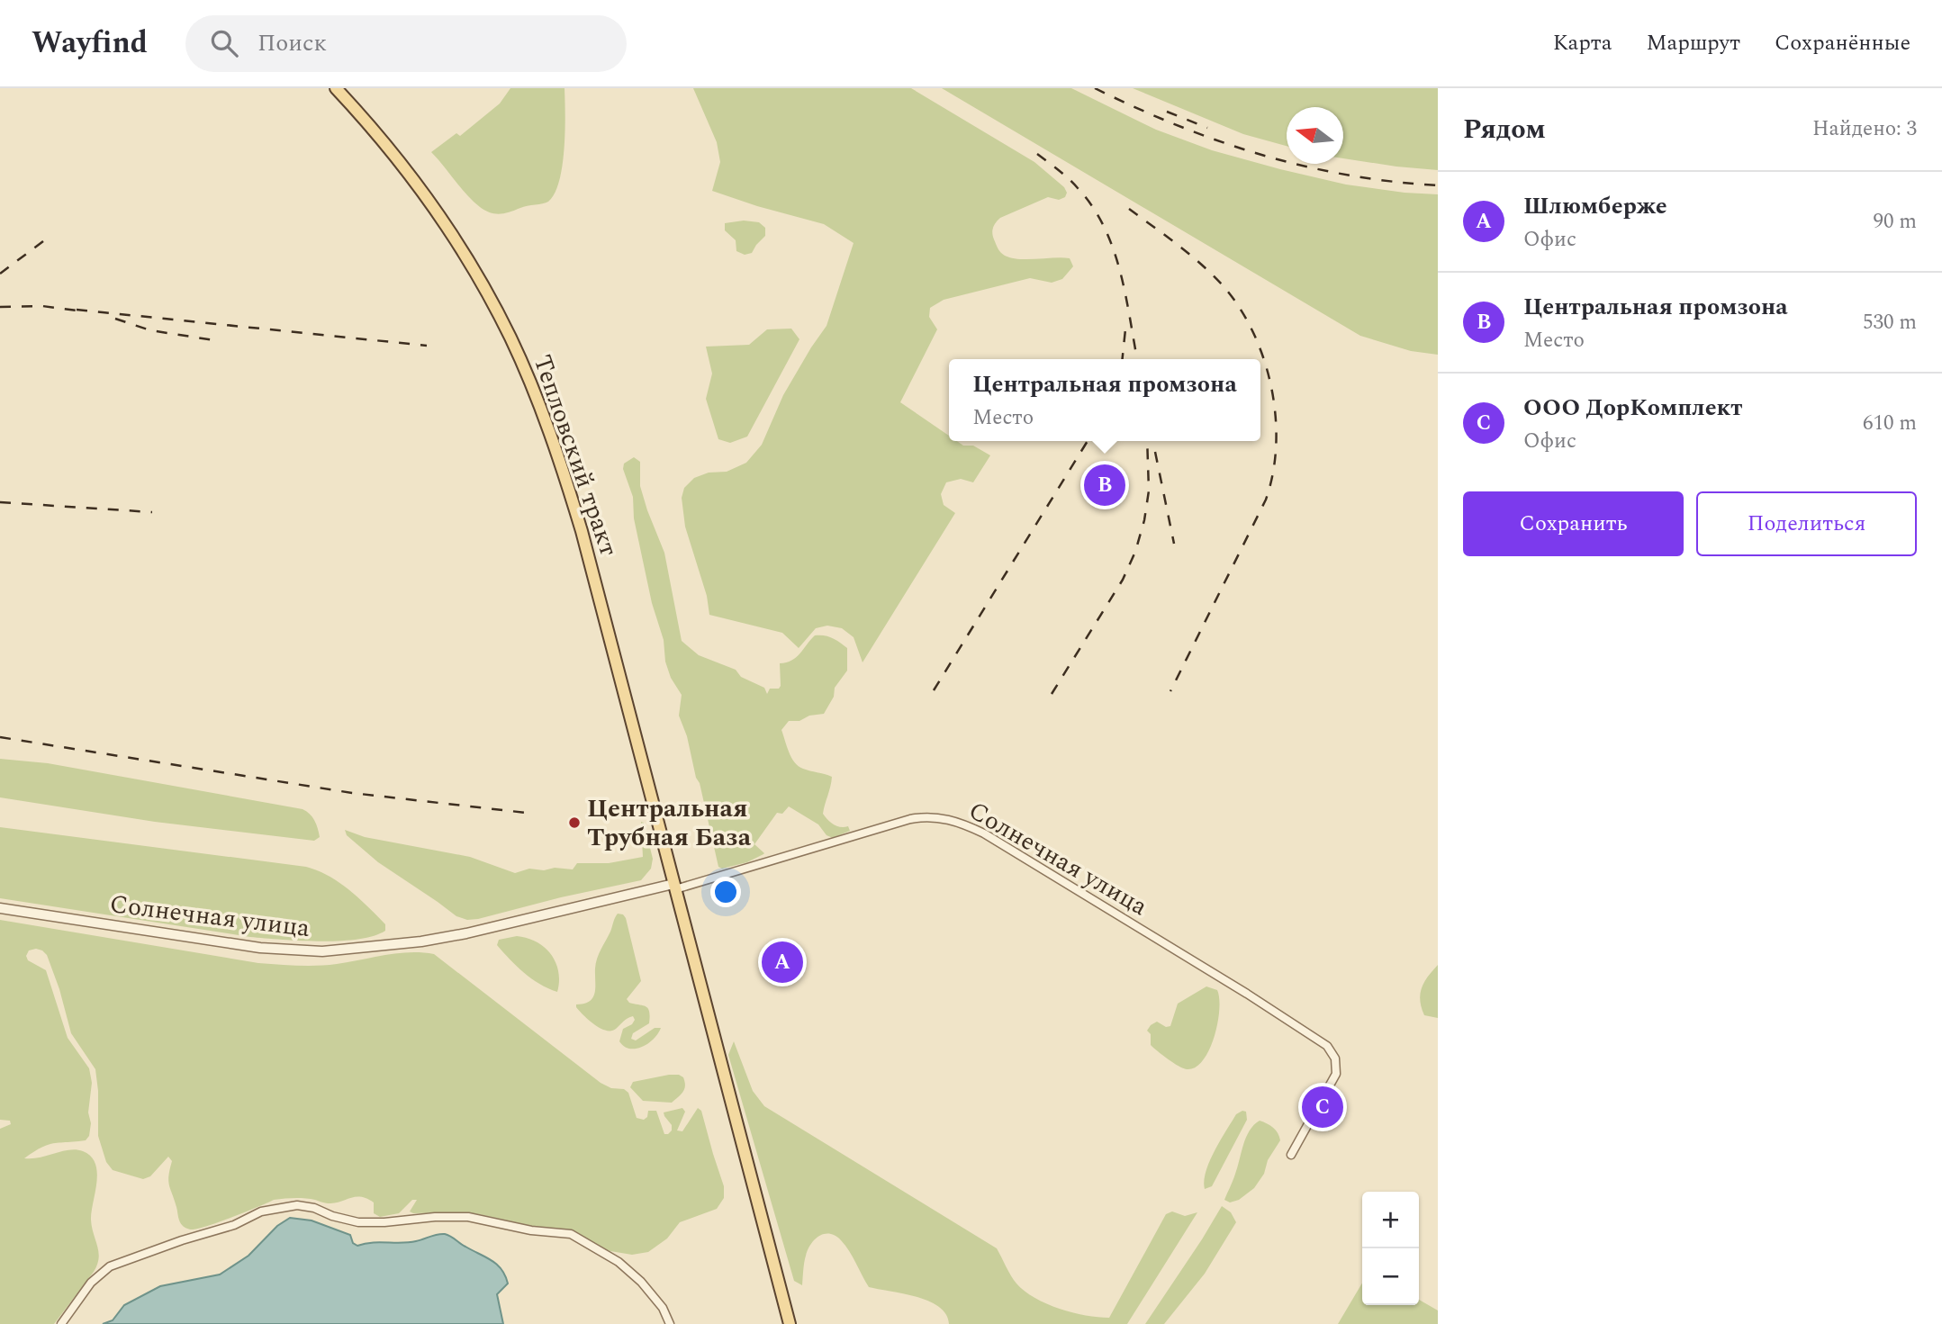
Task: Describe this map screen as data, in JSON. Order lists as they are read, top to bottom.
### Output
{
  "streets": {
    "main road": ["Тепловский тракт"],
    "street": ["Солнечная улица"]
  },
  "crossings": [
    ["Тепловский тракт", "Солнечная улица"]
  ],
  "places": ["Центральная Трубная База"],
  "north": "left",
  "page": {
    "header": "Wayfind",
    "search": "Поиск",
    "nav": ["Карта", "Маршрут", "Сохранённые"],
    "heading": ["Рядом", "Найдено: 3"],
    "list": [
      {
        "mark": "A",
        "name": "Шлюмберже",
        "note": "Офис",
        "value": "90 m"
      },
      {
        "mark": "B",
        "name": "Центральная промзона",
        "note": "Место",
        "value": "530 m"
      },
      {
        "mark": "C",
        "name": "ООО ДорКомплект",
        "note": "Офис",
        "value": "610 m"
      }
    ],
    "popup": ["Центральная промзона", "Место"],
    "pins": ["B", "A", "C"],
    "buttons": ["Сохранить", "Поделиться"],
    "map_buttons": ["+", "−"]
  }
}
